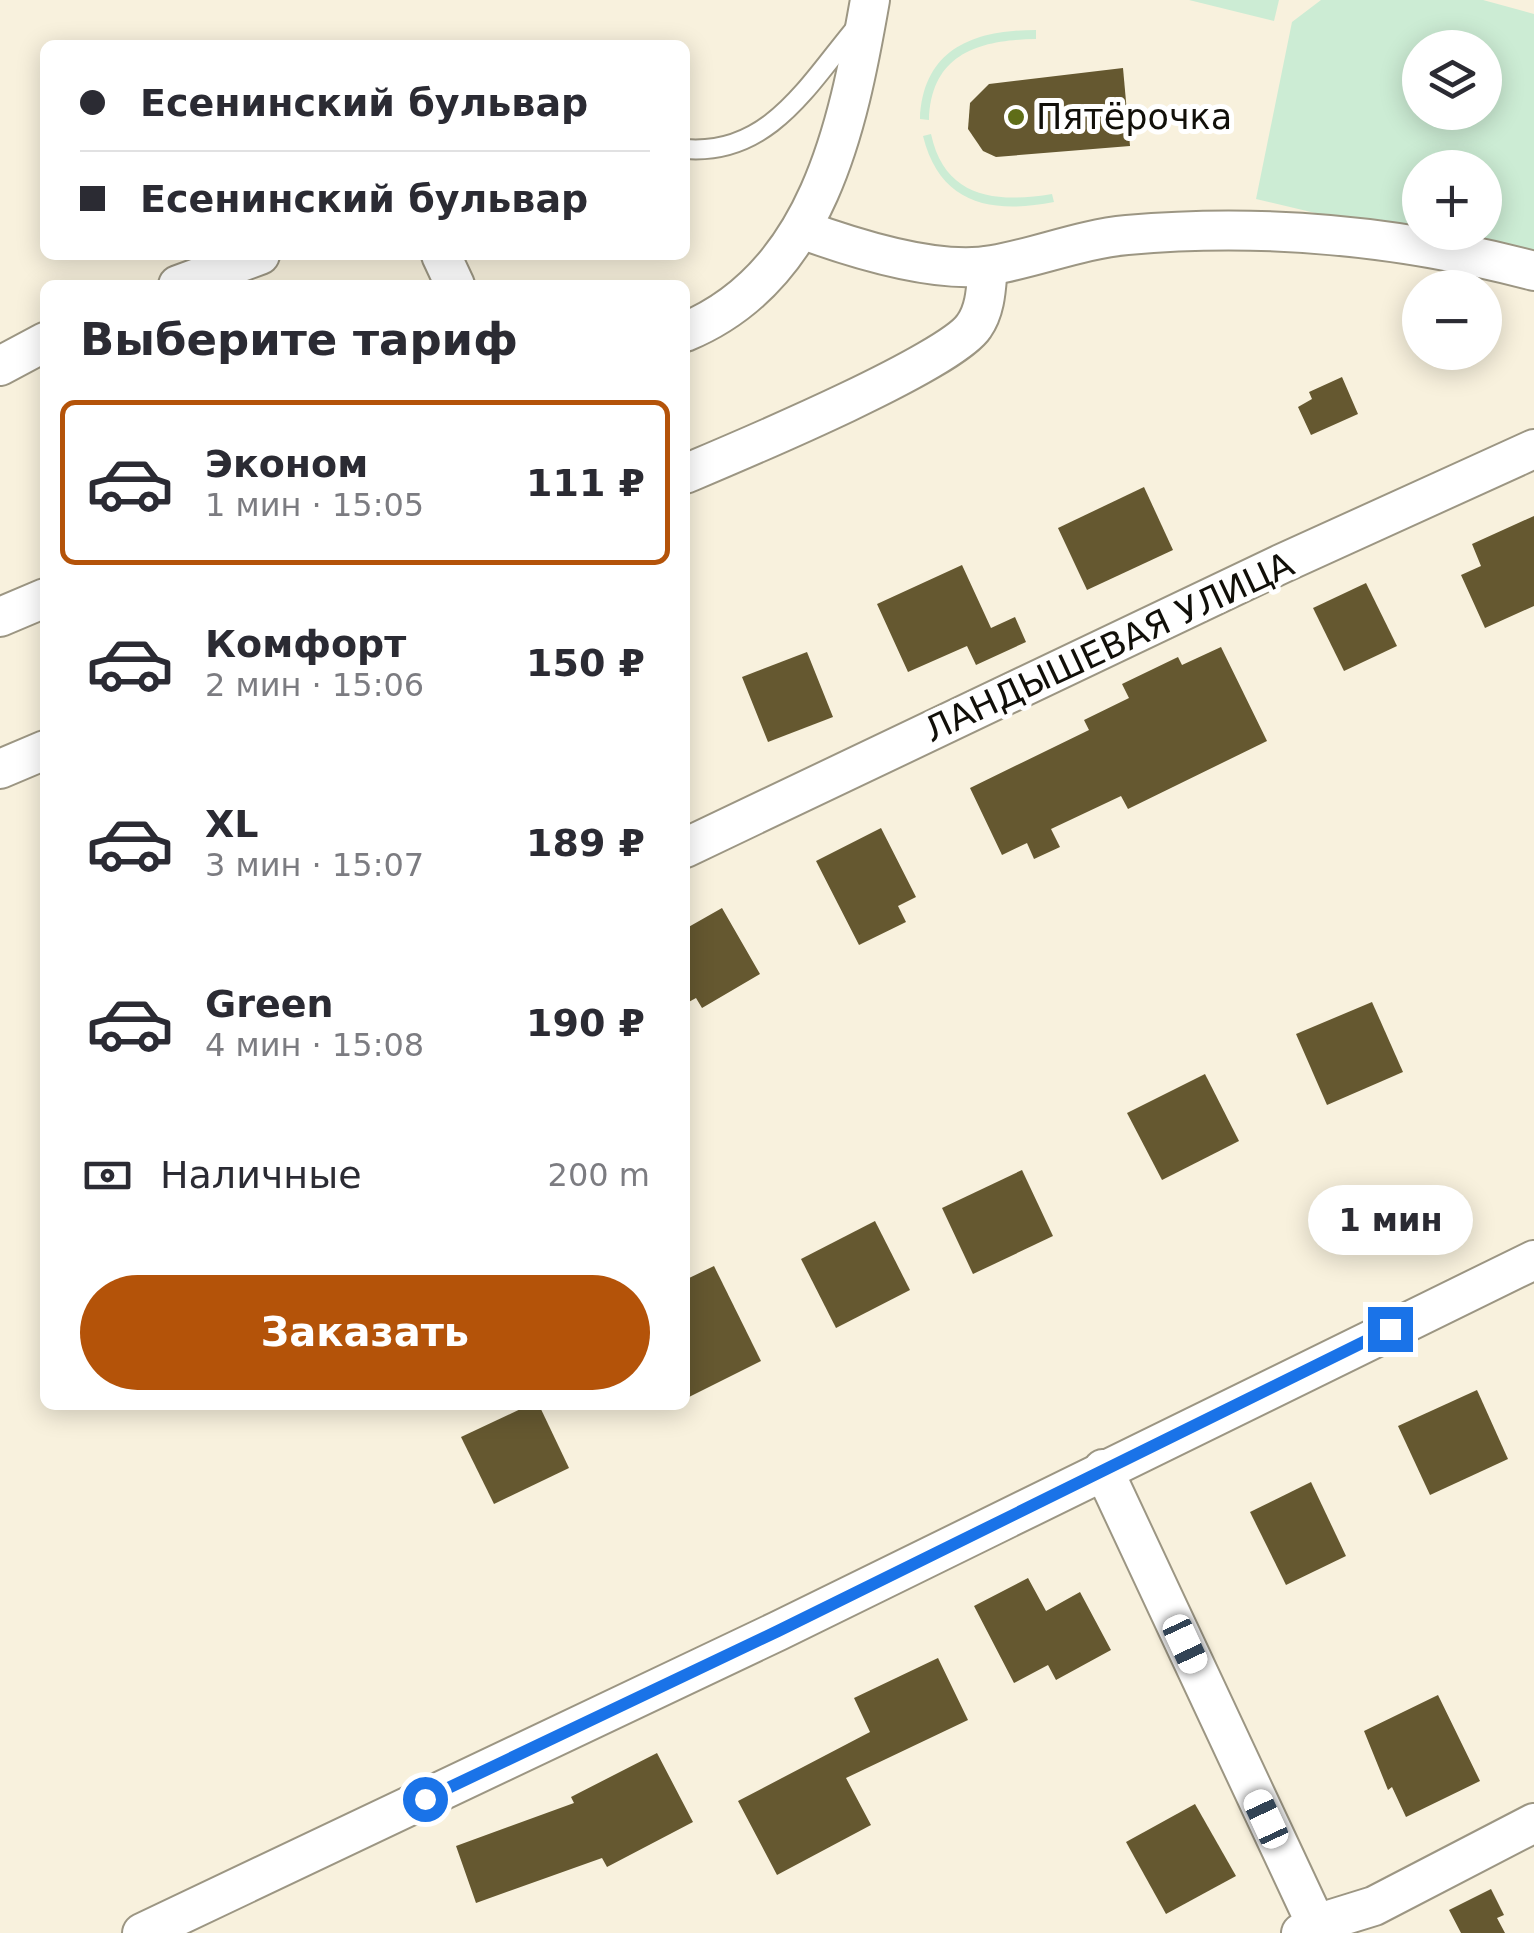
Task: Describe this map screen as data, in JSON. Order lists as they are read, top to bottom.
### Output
{
  "streets": {
    "street": ["ЛАНДЫШЕВАЯ УЛИЦА"]
  },
  "places": ["Пятёрочка"],
  "page": {
    "map_buttons": ["+", "−"],
    "banner": ["Есенинский бульвар", "Есенинский бульвар"],
    "heading": "Выберите тариф",
    "list": [
      {
        "name": "Эконом",
        "note": "1 мин · 15:05",
        "value": "111 ₽"
      },
      {
        "name": "Комфорт",
        "note": "2 мин · 15:06",
        "value": "150 ₽"
      },
      {
        "name": "XL",
        "note": "3 мин · 15:07",
        "value": "189 ₽"
      },
      {
        "name": "Green",
        "note": "4 мин · 15:08",
        "value": "190 ₽"
      }
    ],
    "pay": ["Наличные", "200 m"],
    "bubble": "1 мин",
    "buttons": "Заказать"
  }
}
